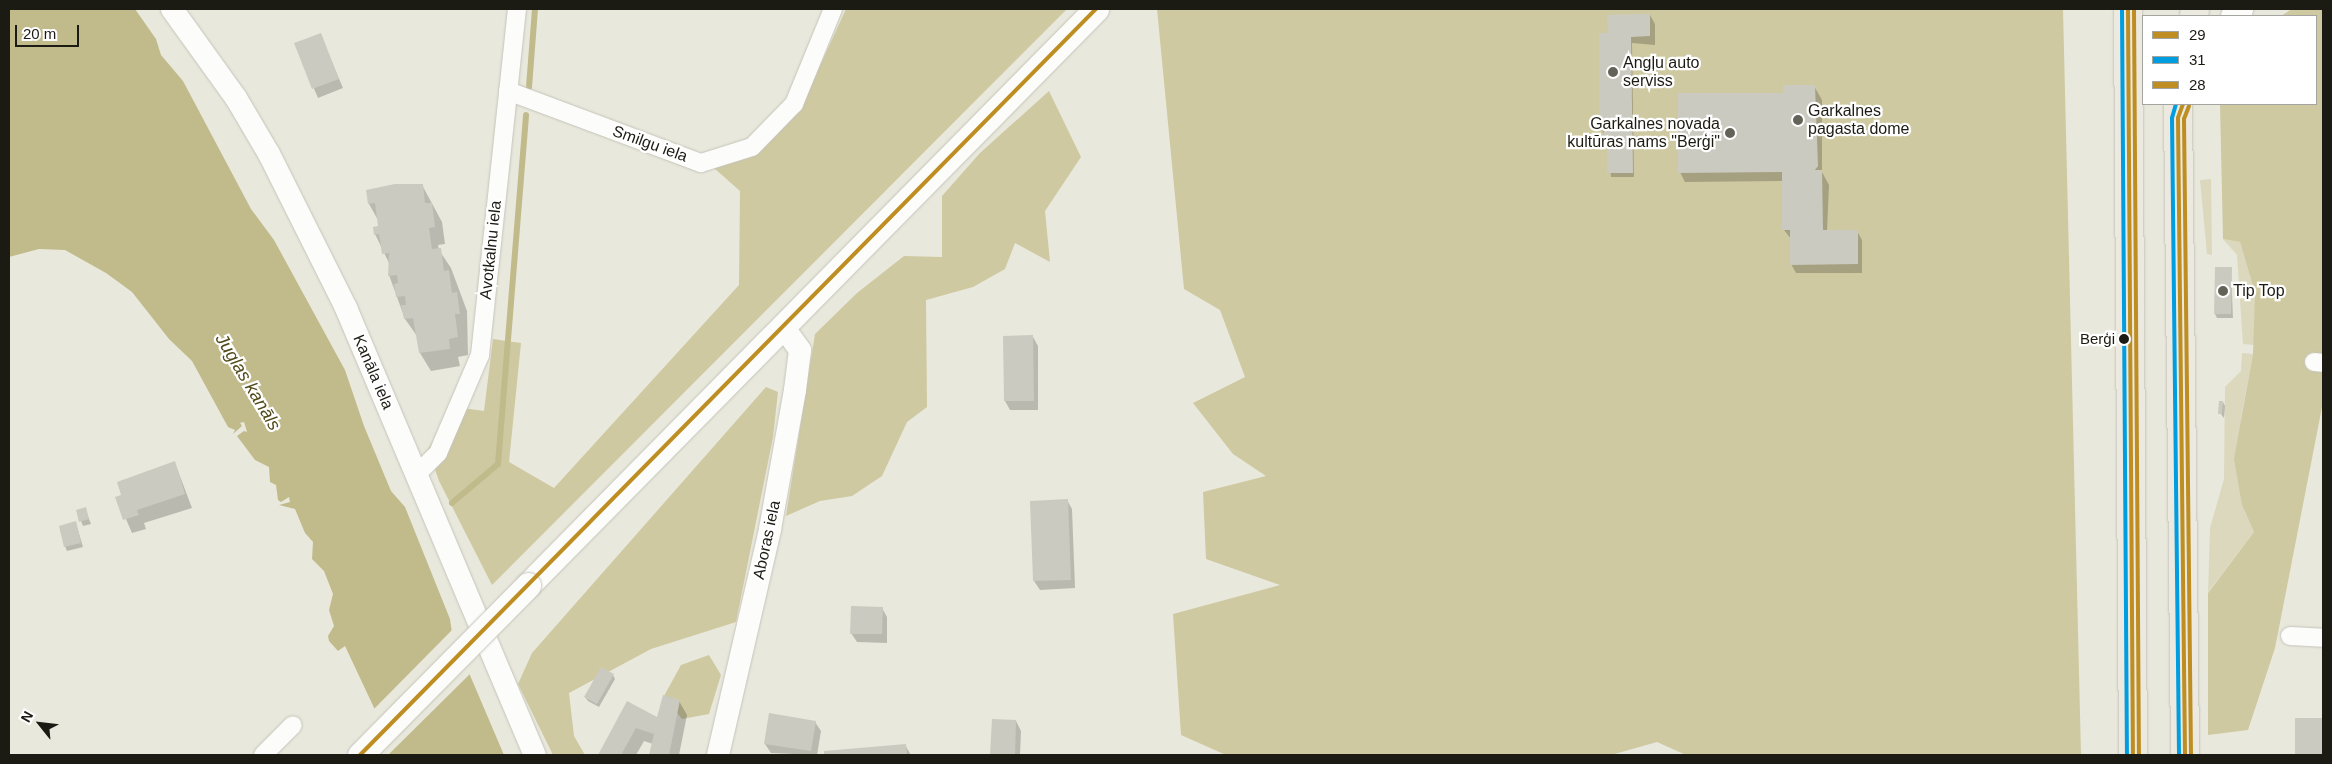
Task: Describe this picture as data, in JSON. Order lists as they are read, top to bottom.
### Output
{
  "streets": {
    "street": [
      "Smilgu iela",
      "Avotkalnu iela",
      "Kanāla iela",
      "Aboras iela"
    ]
  },
  "crossings": [
    ["Smilgu iela", "Avotkalnu iela"],
    ["Avotkalnu iela", "Kanāla iela"]
  ],
  "water": ["Juglas kanāls"],
  "places": [
    "Angļu auto serviss",
    "Garkalnes pagasta dome",
    "Garkalnes novada kultūras nams \"Berģi\"",
    "Tip Top",
    "Berģi"
  ],
  "lines": ["transit line 29", "transit line 31", "transit line 28"],
  "legend": ["29", "31", "28"],
  "scale_bar": "20 m",
  "north": "top left"
}
